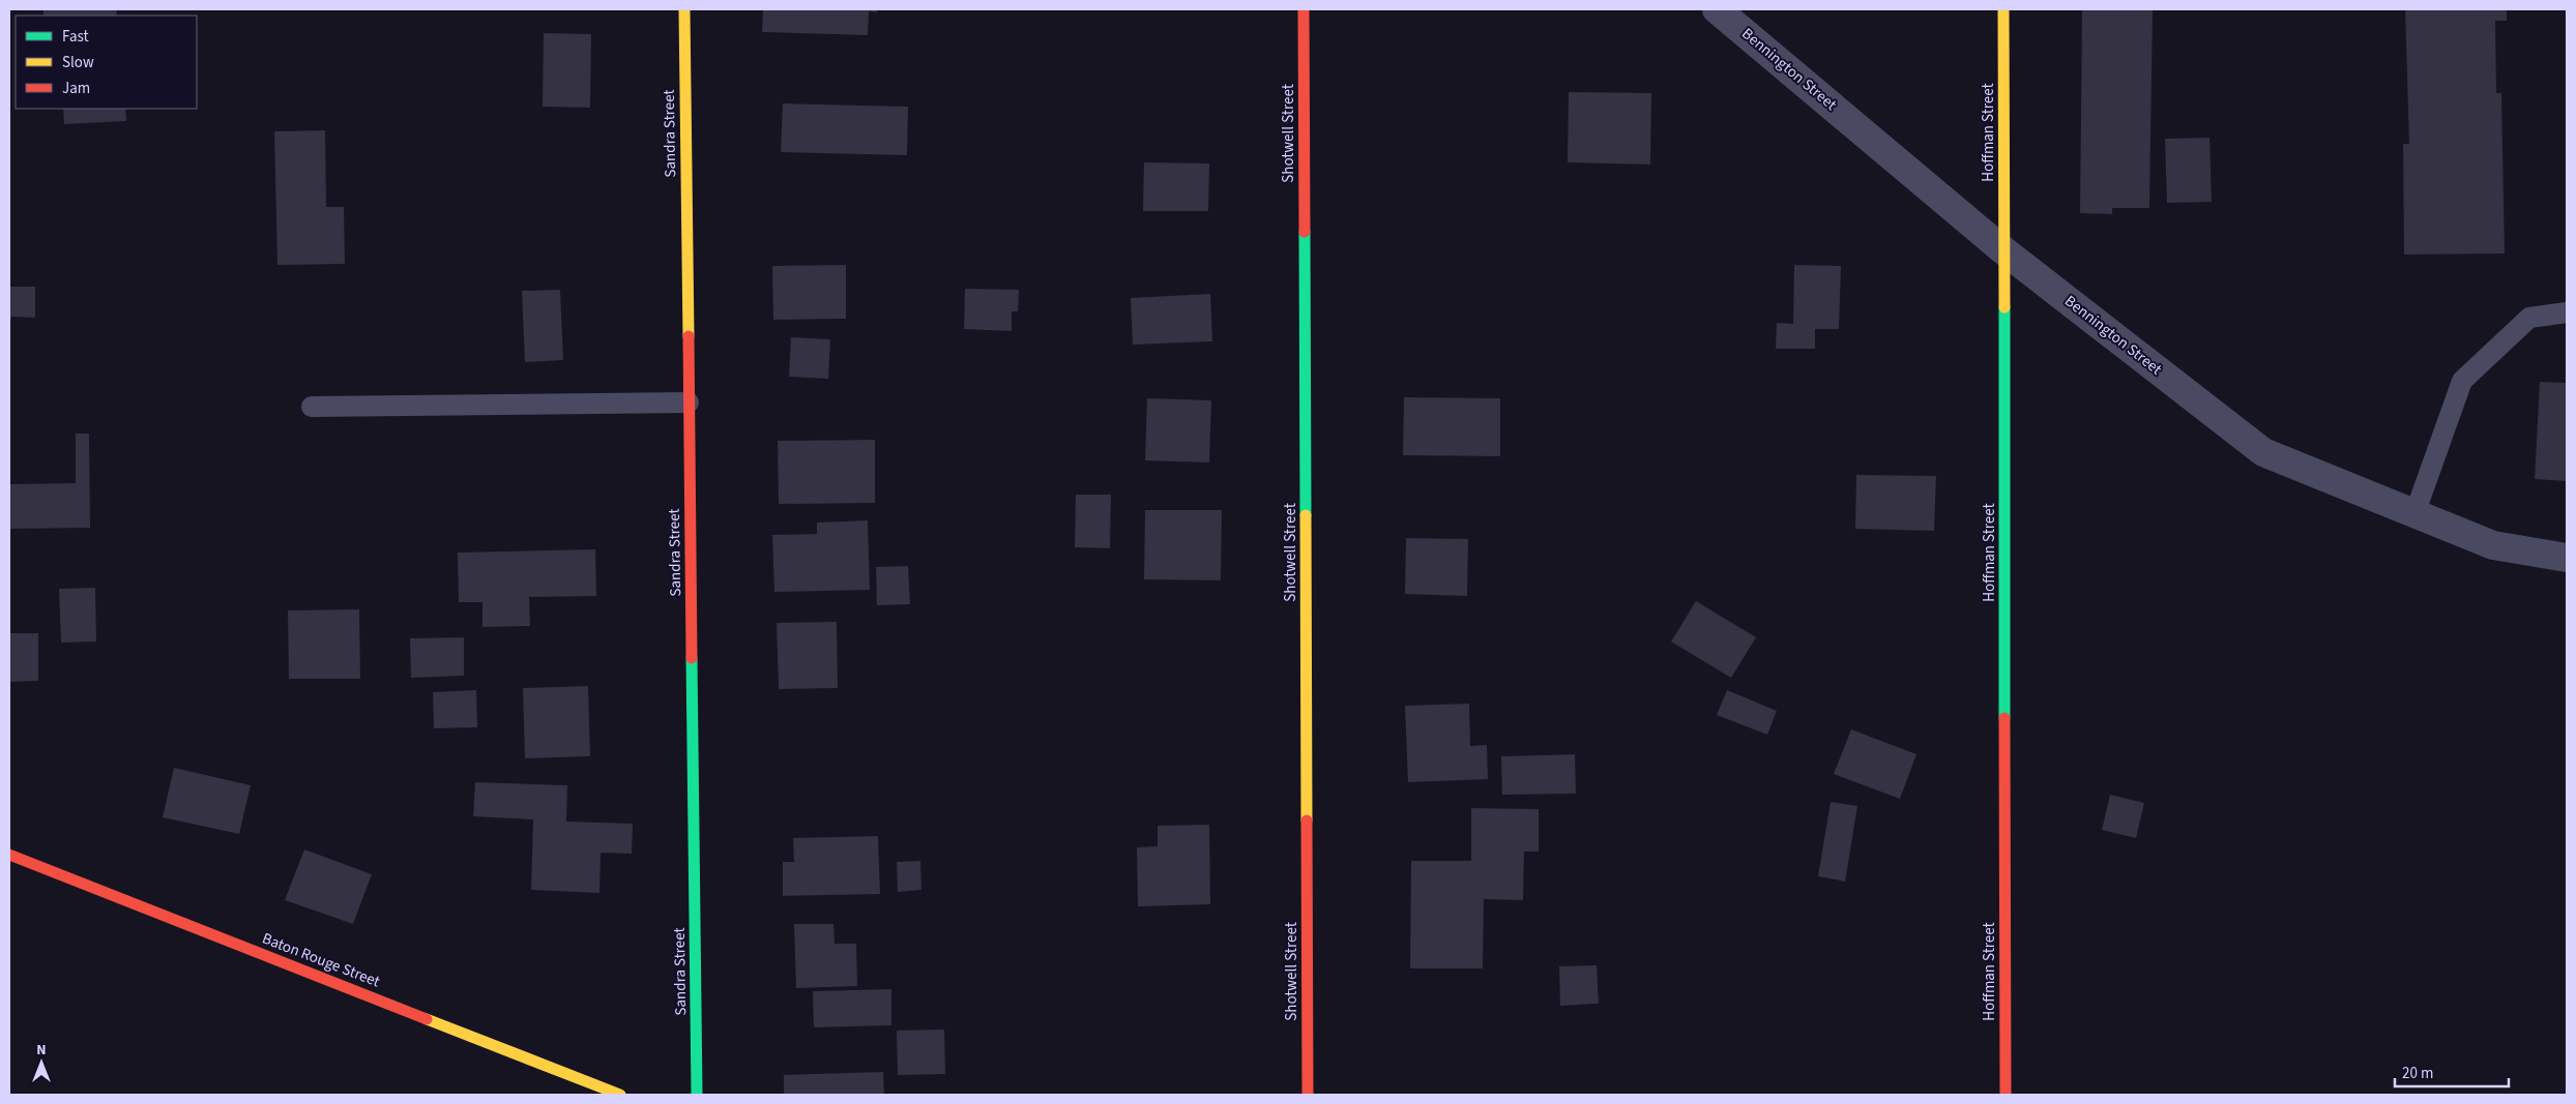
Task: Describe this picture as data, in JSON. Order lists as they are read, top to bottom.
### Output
{
  "streets": {
    "street": [
      "Bennington Street",
      "Hoffman Street",
      "Sandra Street",
      "Shotwell Street",
      "Baton Rouge Street"
    ]
  },
  "crossings": [
    ["Bennington Street", "Hoffman Street"]
  ],
  "legend": ["Fast", "Slow", "Jam"],
  "scale_bar": "20 m",
  "north": "top"
}
